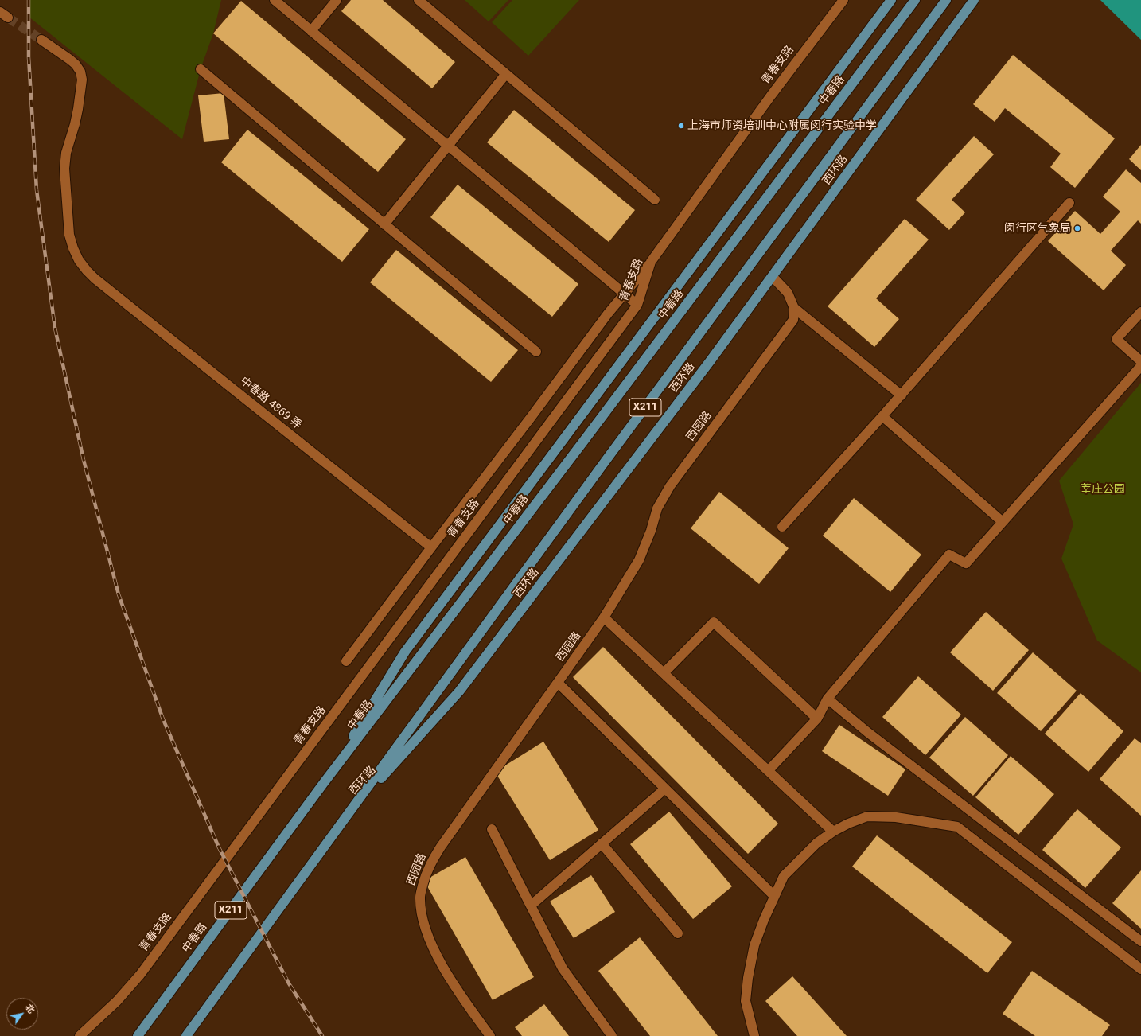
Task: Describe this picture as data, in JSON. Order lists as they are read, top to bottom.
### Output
{
  "streets": {
    "main road": ["中春路", "西环路", "X211"],
    "street": ["青春支路", "中春路 4869 弄", "西园路"]
  },
  "crossings": [
    ["西环路", "X211"]
  ],
  "parks": ["莘庄公园"],
  "places": ["上海市师资培训中心附属闵行实验中学", "闵行区气象局"],
  "north": "top right"
}
